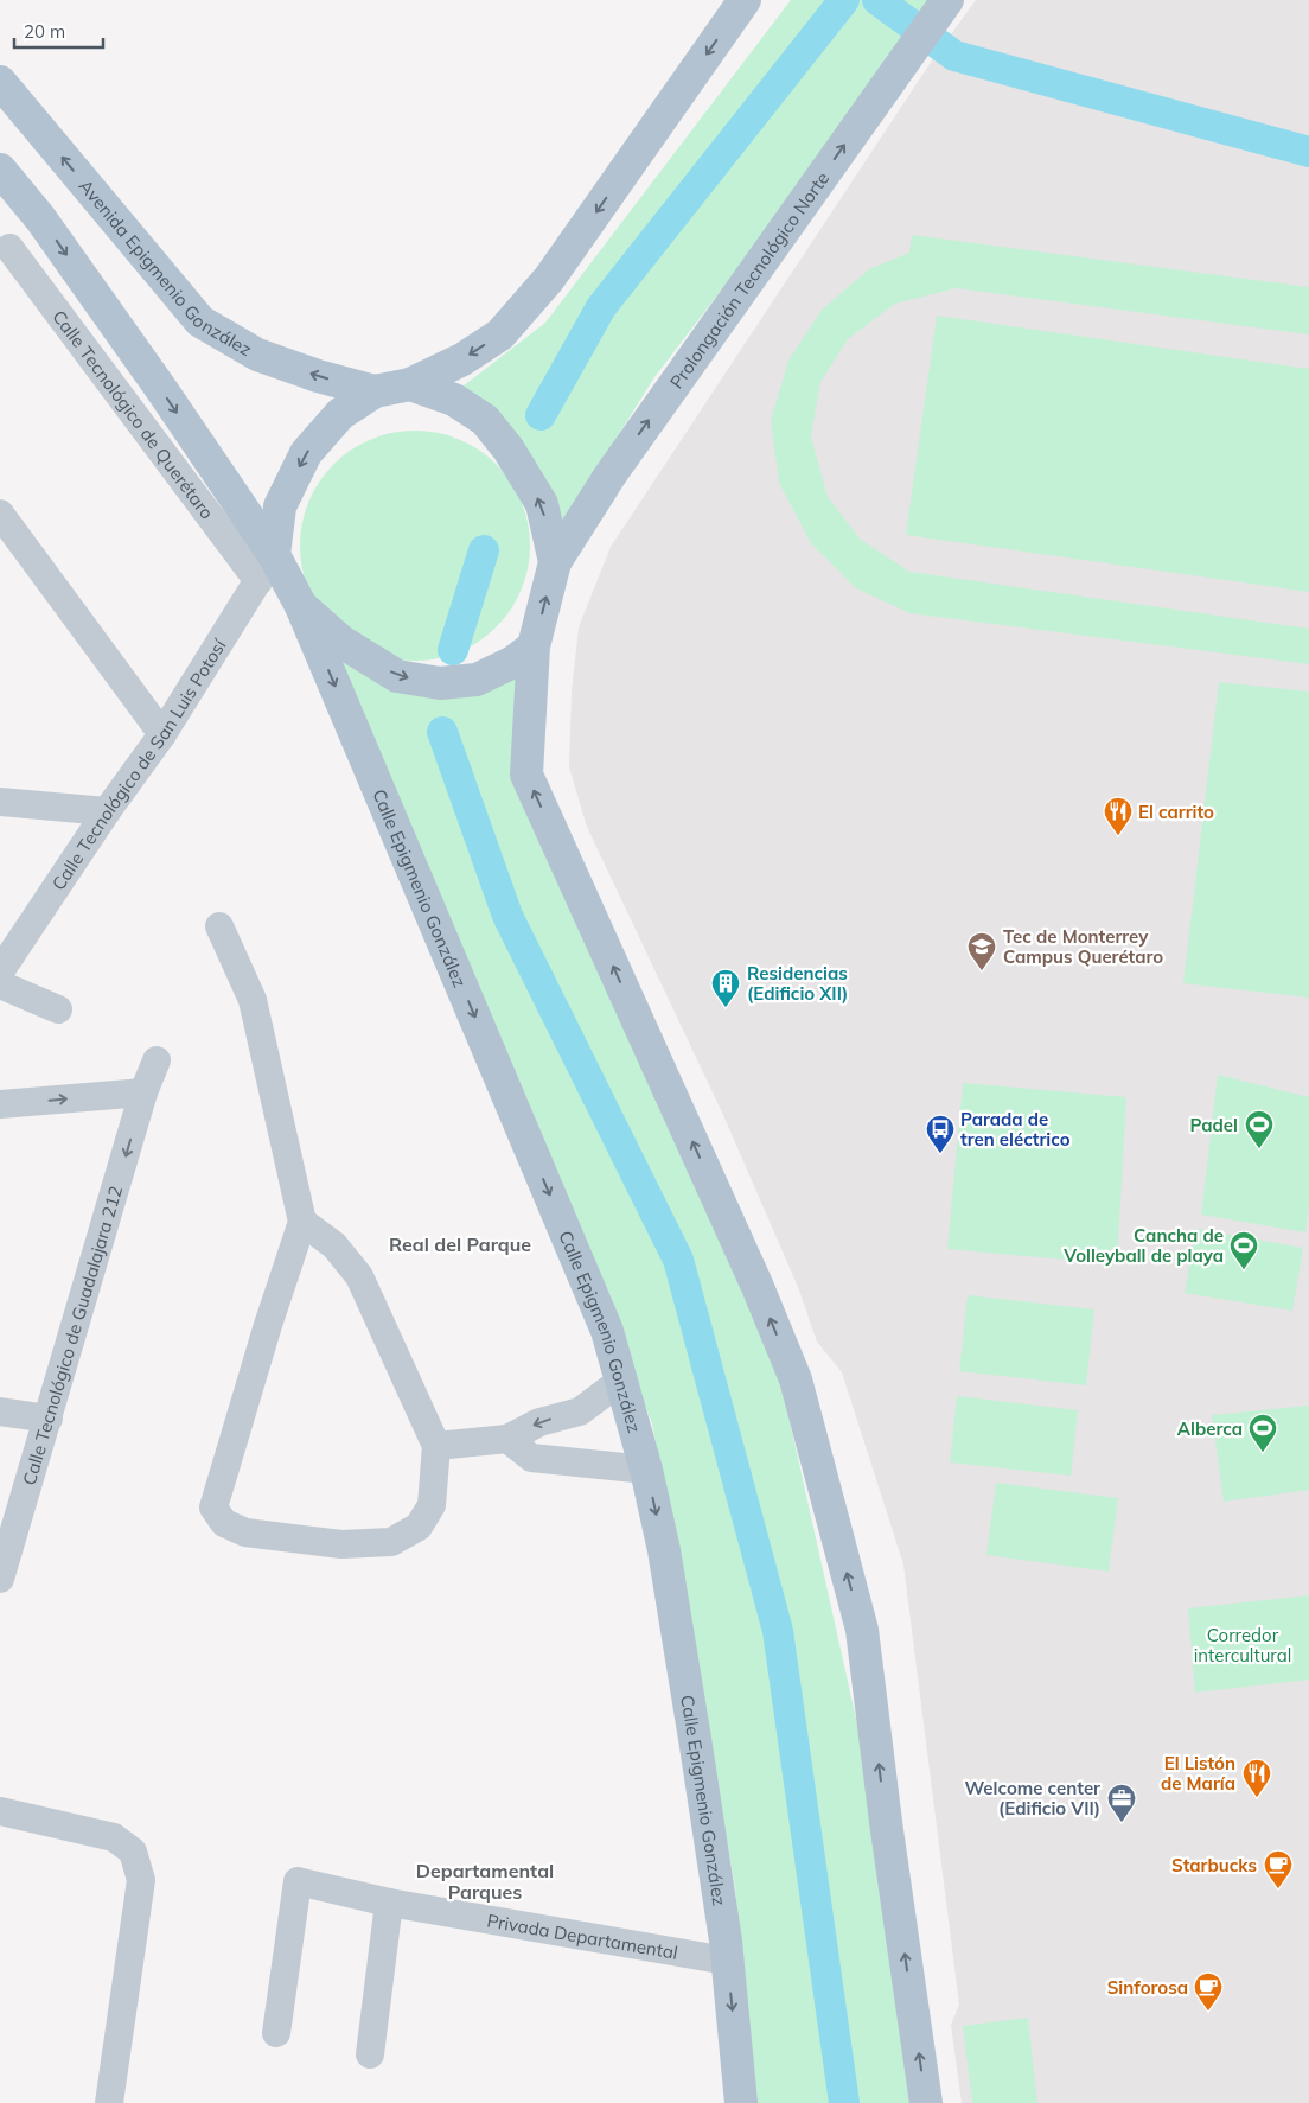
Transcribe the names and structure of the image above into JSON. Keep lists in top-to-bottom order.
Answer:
{
  "streets": {
    "main road": ["Avenida Epigmenio González", "Prolongación Tecnológico Norte", "Calle Epigmenio González"],
    "street": [
      "Calle Tecnológico de Querétaro",
      "Calle Tecnológico de San Luis Potosí",
      "Calle Tecnológico de Guadalajara 212",
      "Privada Departamental"
    ]
  },
  "crossings": [
    ["Calle Tecnológico de Querétaro", "Calle Tecnológico de San Luis Potosí"],
    ["Calle Tecnológico de Querétaro", "Calle Epigmenio González"],
    ["Calle Tecnológico de San Luis Potosí", "Calle Epigmenio González"],
    ["Calle Epigmenio González", "Privada Departamental"]
  ],
  "one_way": ["Calle Tecnológico de Guadalajara 212"],
  "districts": ["Real del Parque", "Departamental Parques"],
  "parks": ["Corredor intercultural"],
  "places": {
    "restaurant": ["El carrito", "El Listón de María"],
    "school or university": ["Tec de Monterrey Campus Querétaro"],
    "building": ["Residencias (Edificio XII)"],
    "sports": ["Padel", "Cancha de Volleyball de playa", "Alberca"],
    "bus stop": ["Parada de tren eléctrico"],
    "office": ["Welcome center (Edificio VII)"],
    "cafe": ["Starbucks", "Sinforosa"]
  },
  "scale_bar": "20 m"
}
